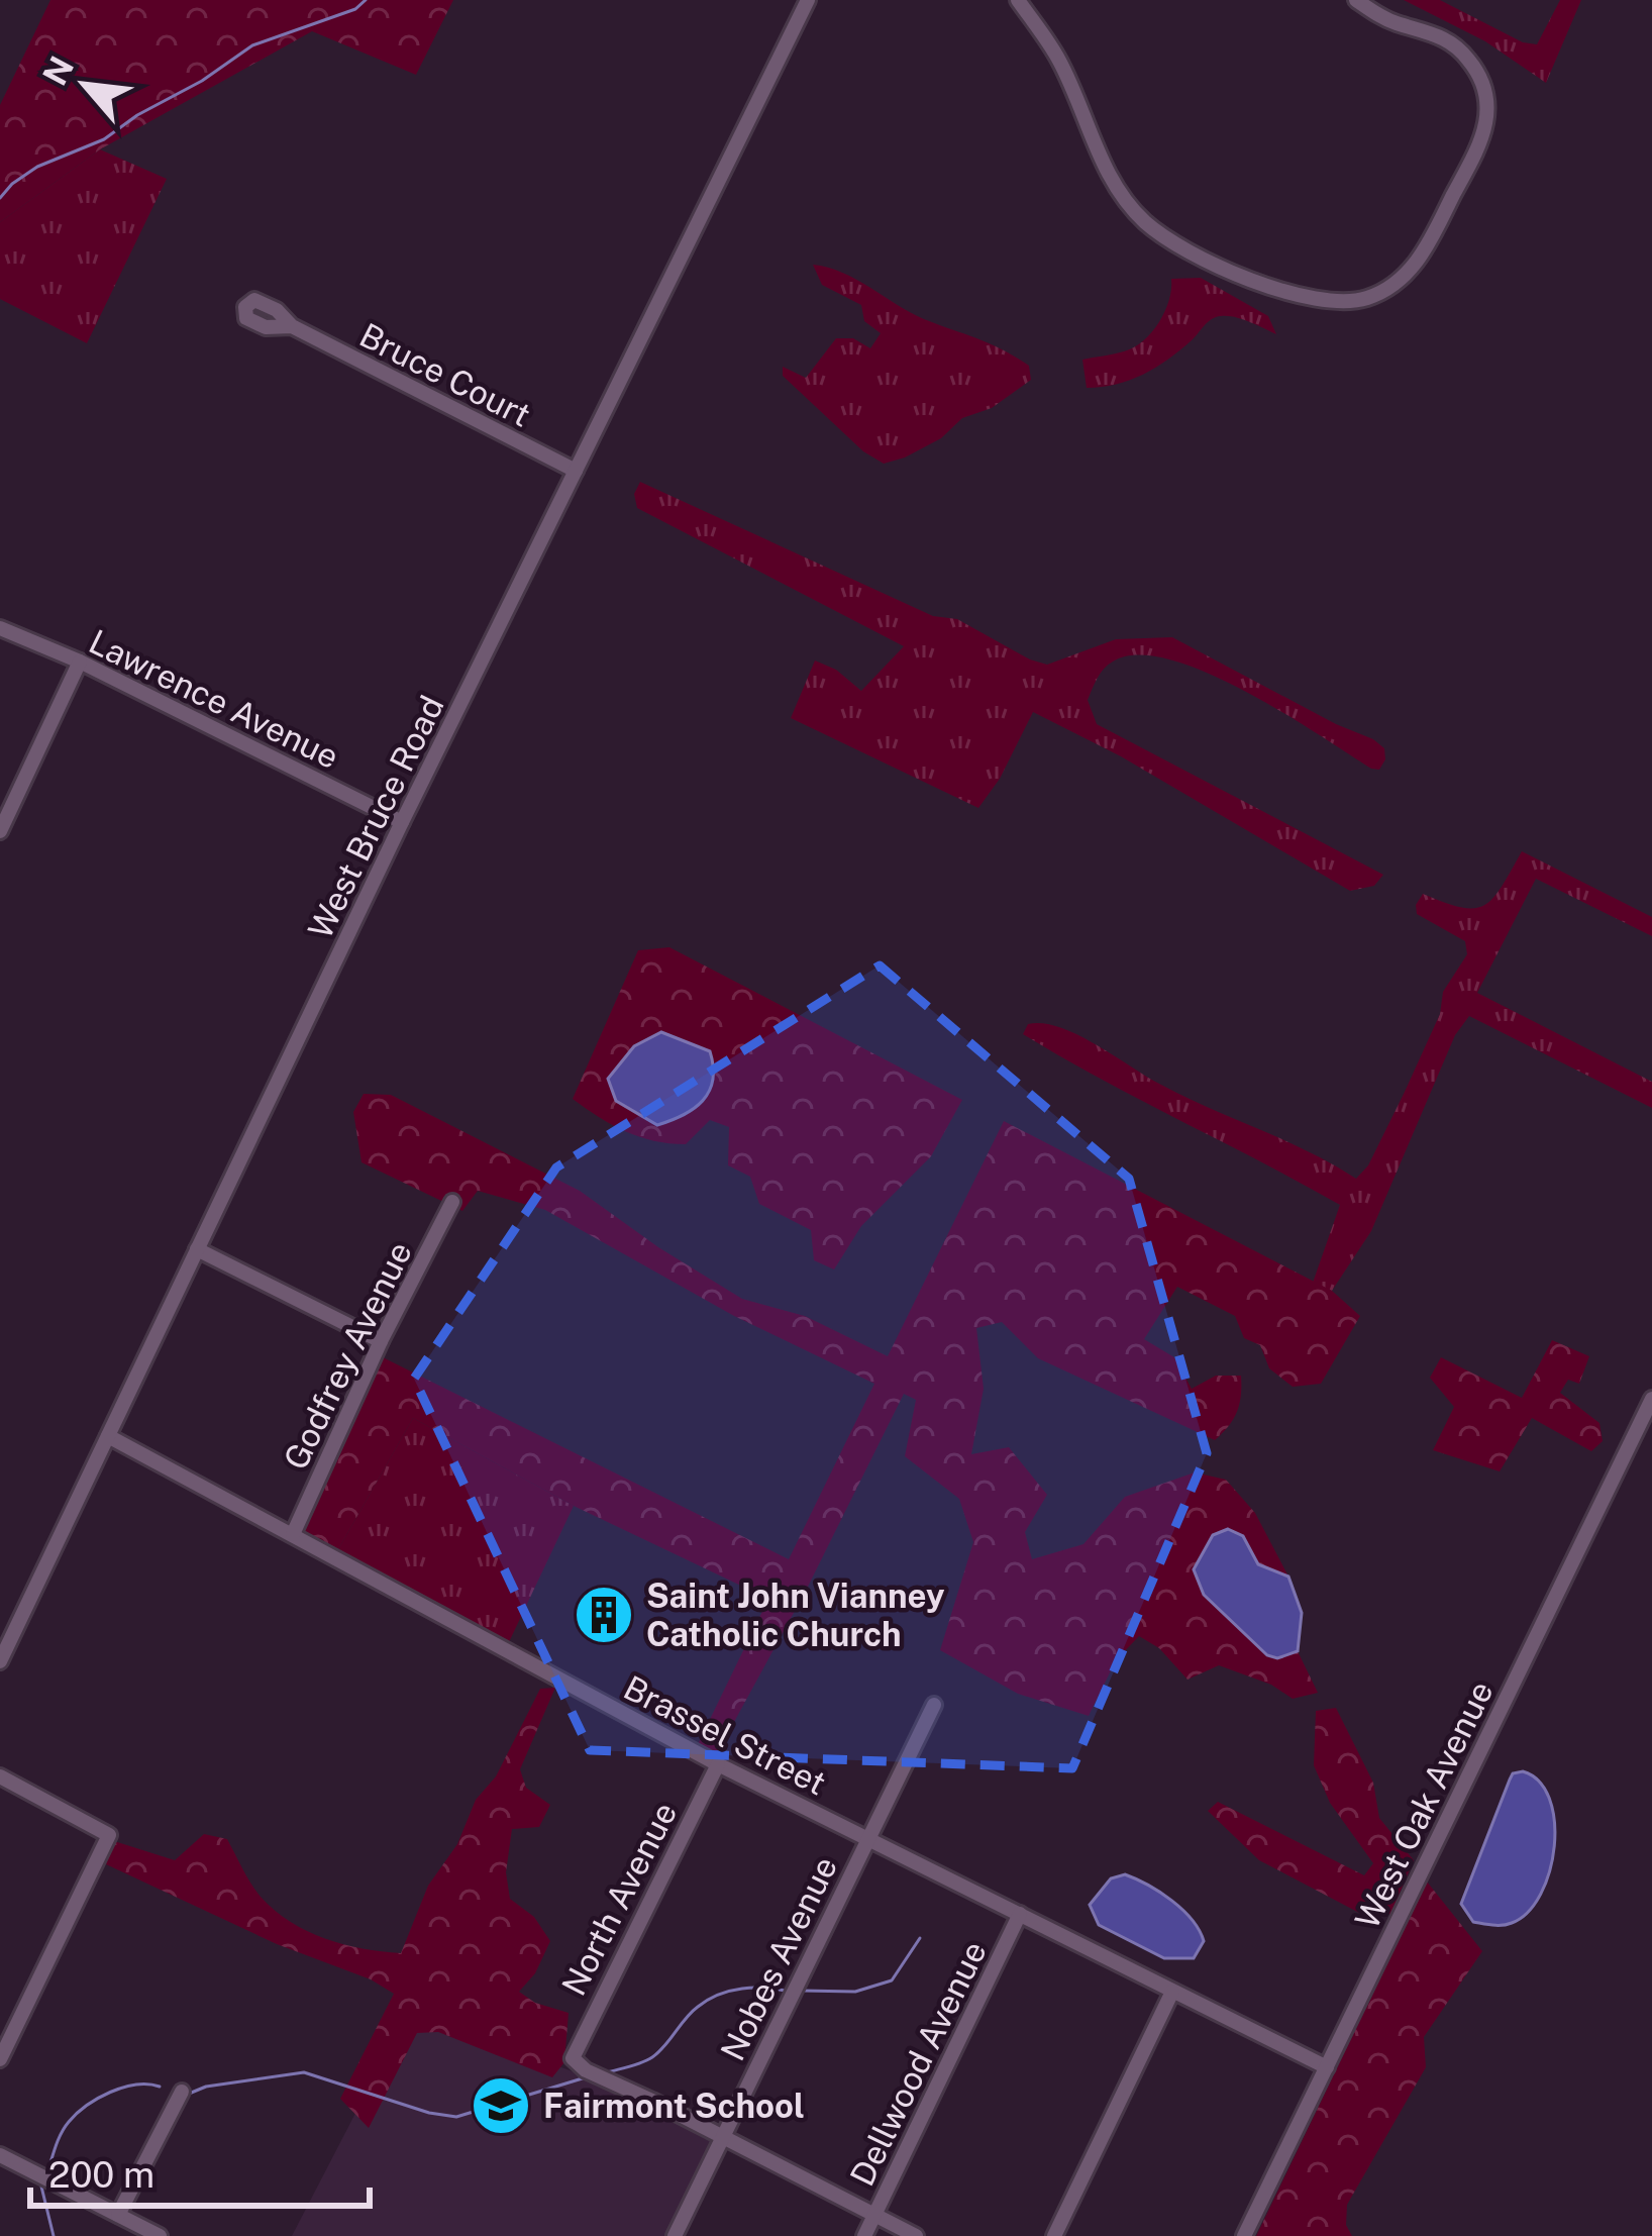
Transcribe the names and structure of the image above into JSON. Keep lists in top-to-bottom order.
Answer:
{
  "streets": {
    "street": [
      "Bruce Court",
      "Lawrence Avenue",
      "West Bruce Road",
      "Godfrey Avenue",
      "Brassel Street",
      "West Oak Avenue",
      "North Avenue",
      "Nobes Avenue",
      "Dellwood Avenue"
    ]
  },
  "crossings": [
    ["Bruce Court", "West Bruce Road"],
    ["Lawrence Avenue", "West Bruce Road"],
    ["West Bruce Road", "Brassel Street"],
    ["Godfrey Avenue", "Brassel Street"],
    ["Brassel Street", "West Oak Avenue"],
    ["Brassel Street", "North Avenue"],
    ["Brassel Street", "Nobes Avenue"],
    ["Brassel Street", "Dellwood Avenue"],
    ["North Avenue", "Nobes Avenue"]
  ],
  "places": {
    "building": ["Saint John Vianney Catholic Church"],
    "school or university": ["Fairmont School"]
  },
  "scale_bar": "200 m",
  "north": "top left"
}
